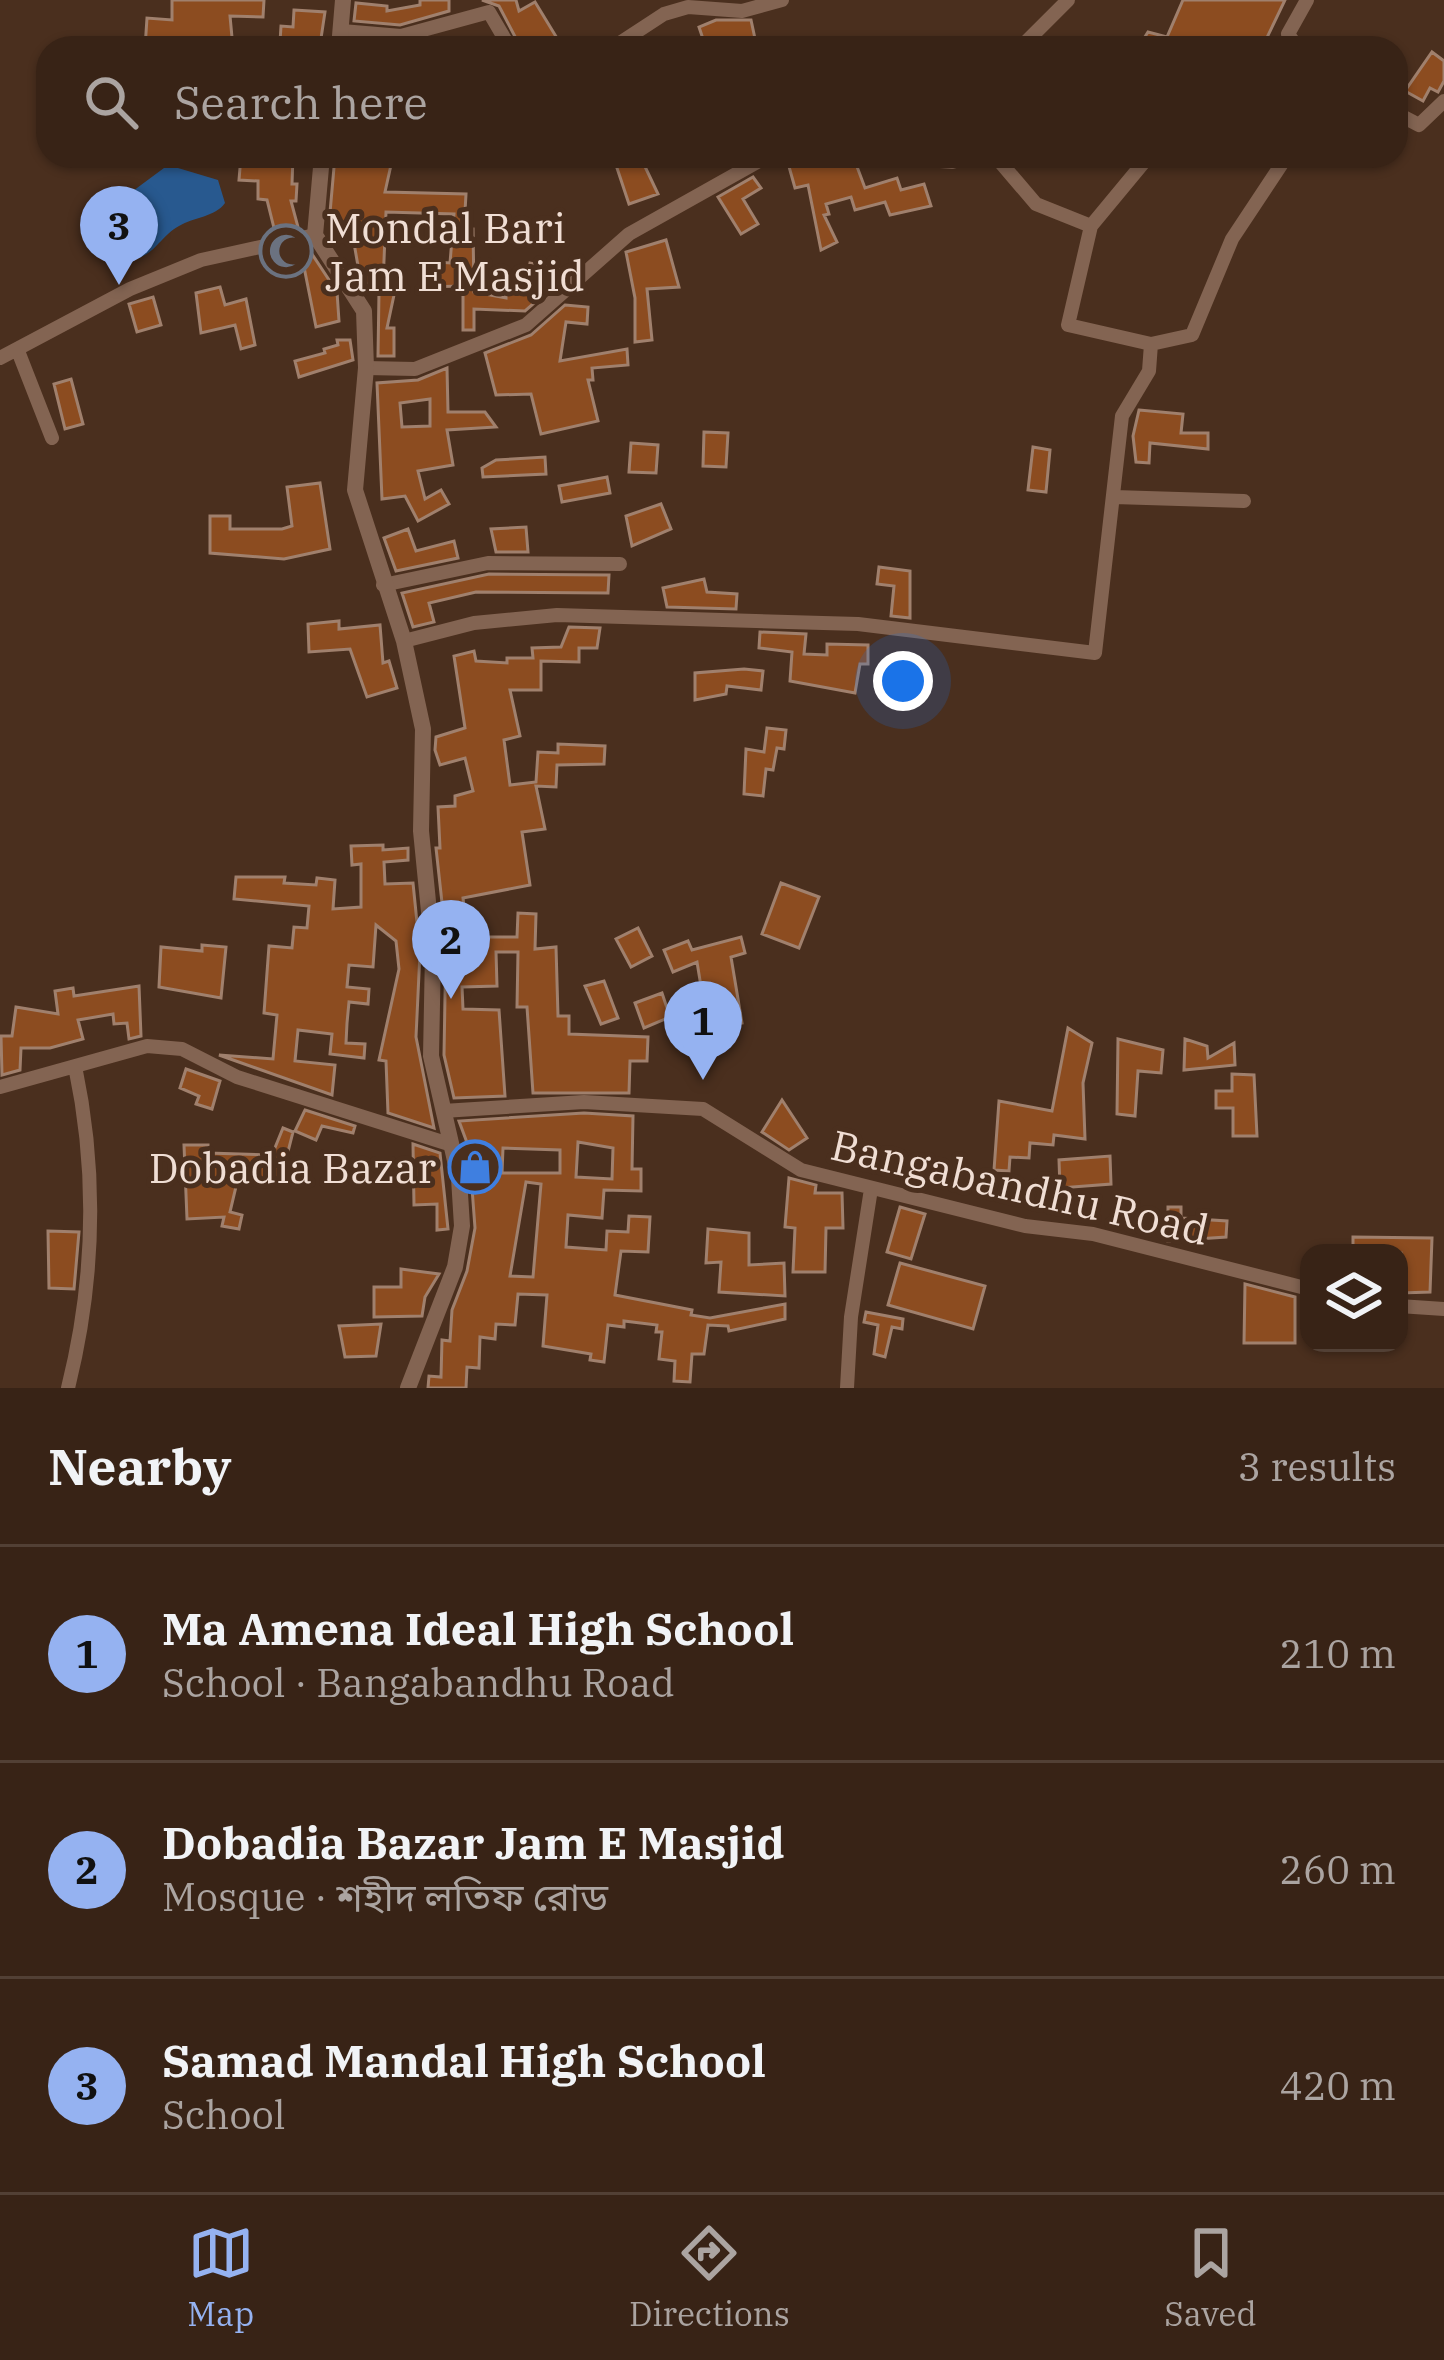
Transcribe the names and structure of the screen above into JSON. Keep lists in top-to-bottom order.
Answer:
{
  "streets": {
    "street": ["Bangabandhu Road"]
  },
  "places": {
    "mosque": ["Mondal Bari Jam E Masjid"],
    "shop": ["Dobadia Bazar"]
  },
  "page": {
    "search": "Search here",
    "pins": ["3", "2", "1"],
    "heading": ["Nearby", "3 results"],
    "list": [
      {
        "mark": "1",
        "name": "Ma Amena Ideal High School",
        "note": "School · Bangabandhu Road",
        "value": "210 m"
      },
      {
        "mark": "2",
        "name": "Dobadia Bazar Jam E Masjid",
        "note": "Mosque · শহীদ লতিফ রোড",
        "value": "260 m"
      },
      {
        "mark": "3",
        "name": "Samad Mandal High School",
        "note": "School",
        "value": "420 m"
      }
    ],
    "nav": ["Map", "Directions", "Saved"]
  }
}
